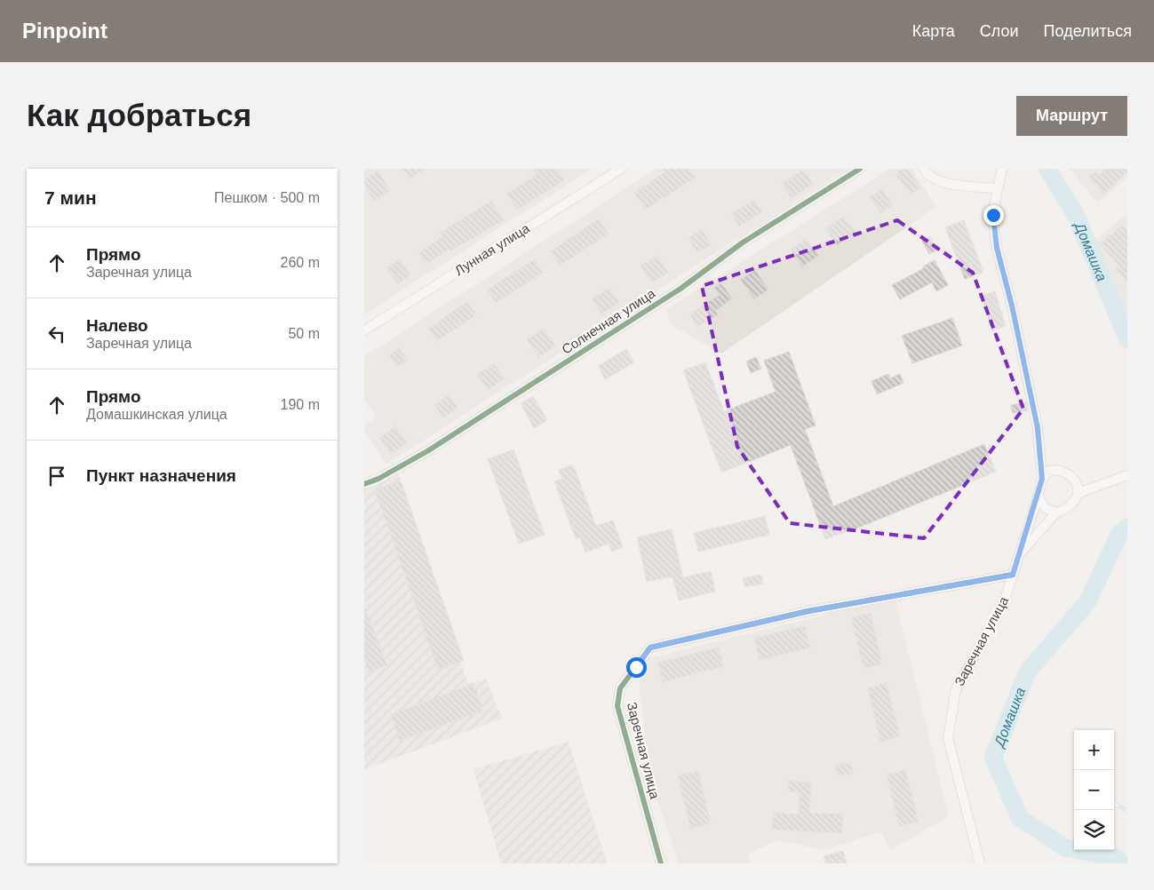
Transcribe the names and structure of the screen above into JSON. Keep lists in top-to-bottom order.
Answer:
{
  "streets": {
    "street": ["Лунная улица", "Солнечная улица", "Заречная улица"]
  },
  "water": ["Домашка"],
  "page": {
    "header": "Pinpoint",
    "nav": ["Карта", "Слои", "Поделиться"],
    "buttons": "Маршрут",
    "title": "Как добраться",
    "heading": ["7 мин", "Пешком · 500 m"],
    "list": [
      ["Прямо", "Заречная улица", "260 m"],
      ["Налево", "Заречная улица", "50 m"],
      ["Прямо", "Домашкинская улица", "190 m"],
      "Пункт назначения"
    ],
    "map_buttons": ["+", "−"]
  }
}
